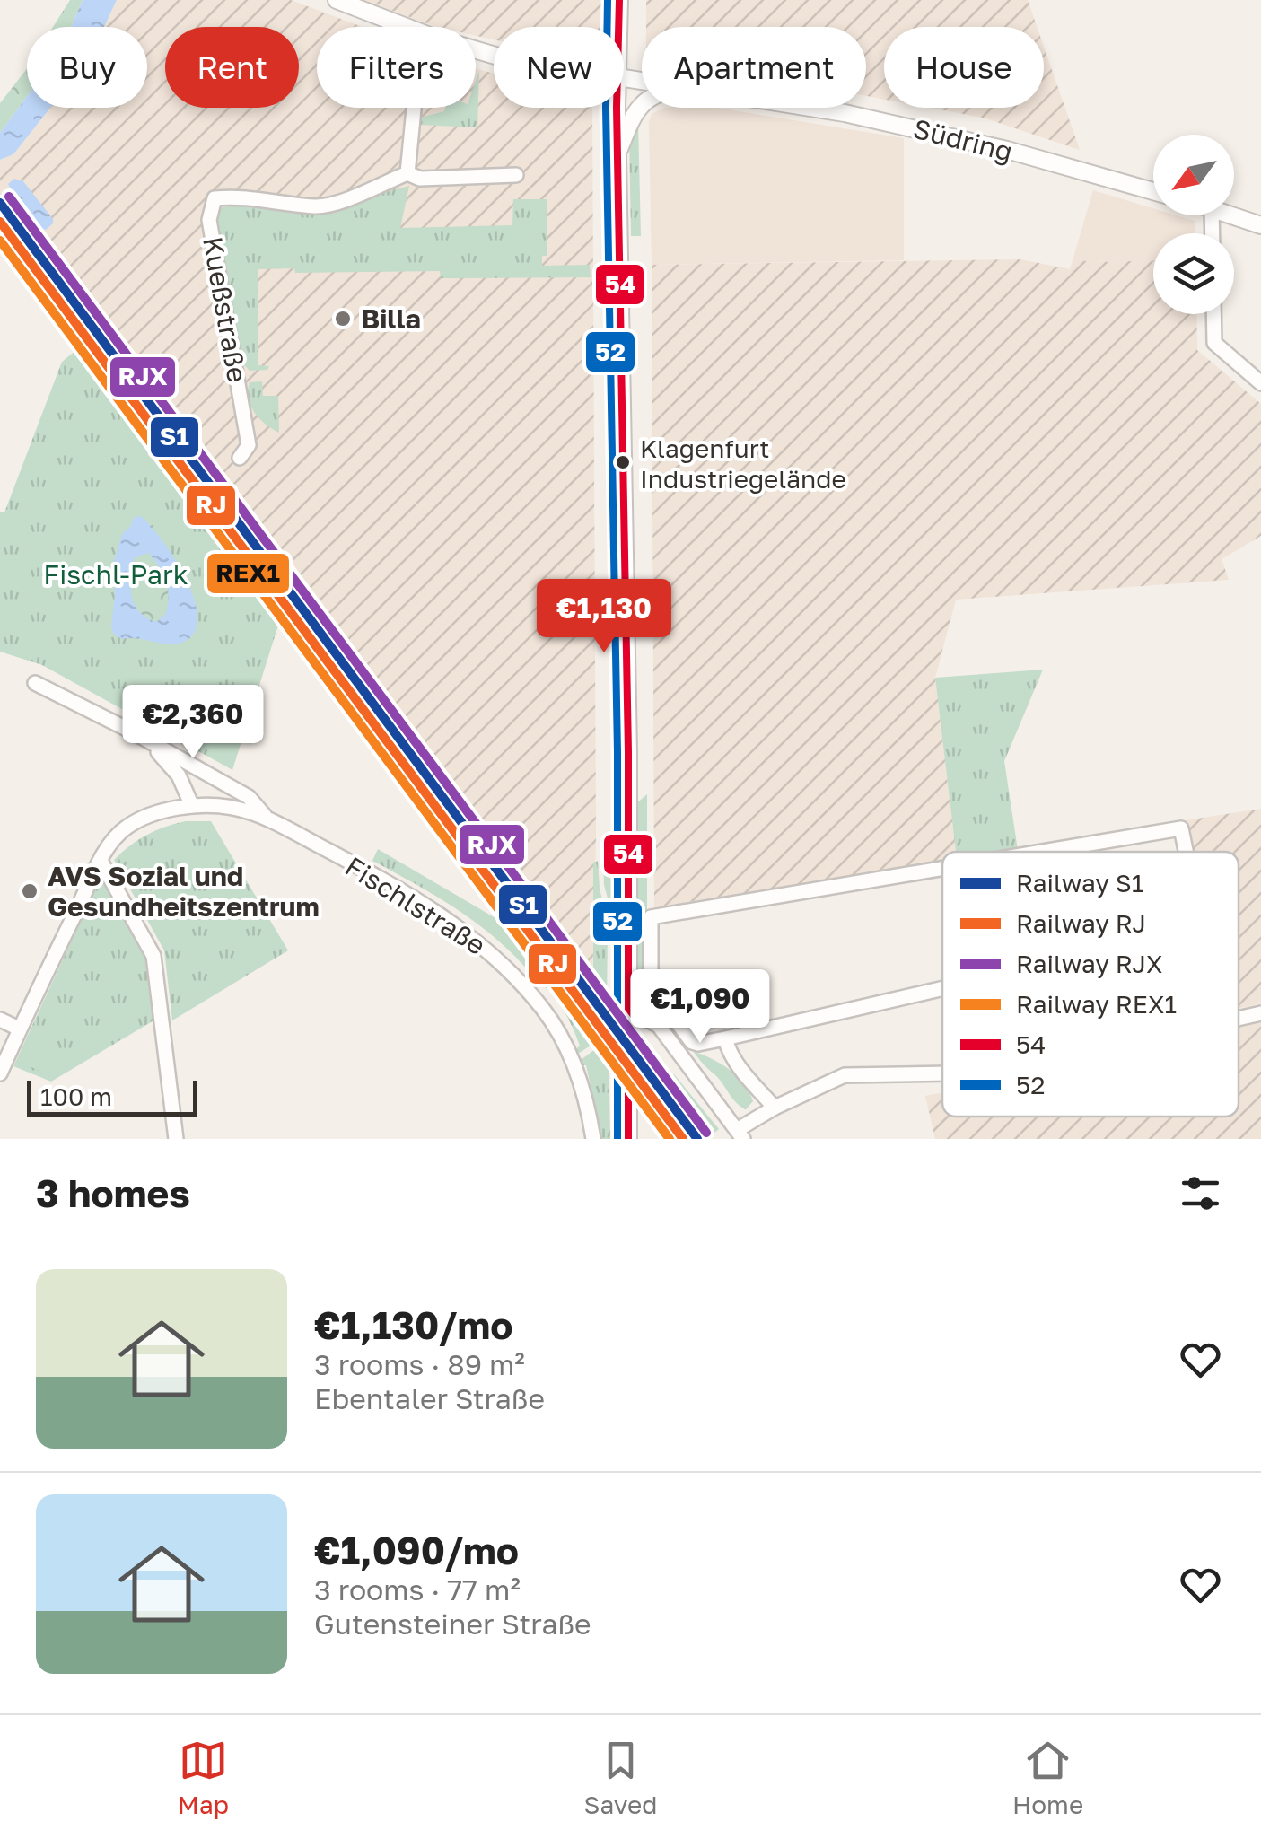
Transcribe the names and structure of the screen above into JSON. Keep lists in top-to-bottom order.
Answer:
{
  "streets": {
    "main road": ["Südring"],
    "street": ["Kueßstraße", "Fischlstraße"]
  },
  "parks": ["Fischl-Park"],
  "places": ["Billa", "Klagenfurt Industriegelände", "AVS Sozial und Gesundheitszentrum"],
  "lines": [
    "transit line 54",
    "transit line 52",
    "rail line RJX",
    "rail line S1",
    "rail line RJ",
    "rail line REX1"
  ],
  "legend": [
    "Railway S1",
    "Railway RJ",
    "Railway RJX",
    "Railway REX1",
    "54",
    "52"
  ],
  "scale_bar": "100 m",
  "north": "bottom left",
  "page": {
    "chip": [
      "Buy",
      "Rent",
      "Filters",
      "New",
      "Apartment",
      "House"
    ],
    "price": ["€1,130", "€2,360", "€1,090"],
    "scale": "100 m",
    "heading": "3 homes",
    "list": [
      {
        "name": "€1,130/mo",
        "note": "3 rooms · 89 m² · Ebentaler Straße"
      },
      {
        "name": "€1,090/mo",
        "note": "3 rooms · 77 m² · Gutensteiner Straße"
      }
    ],
    "tabs": ["Map", "Saved", "Home"]
  }
}
